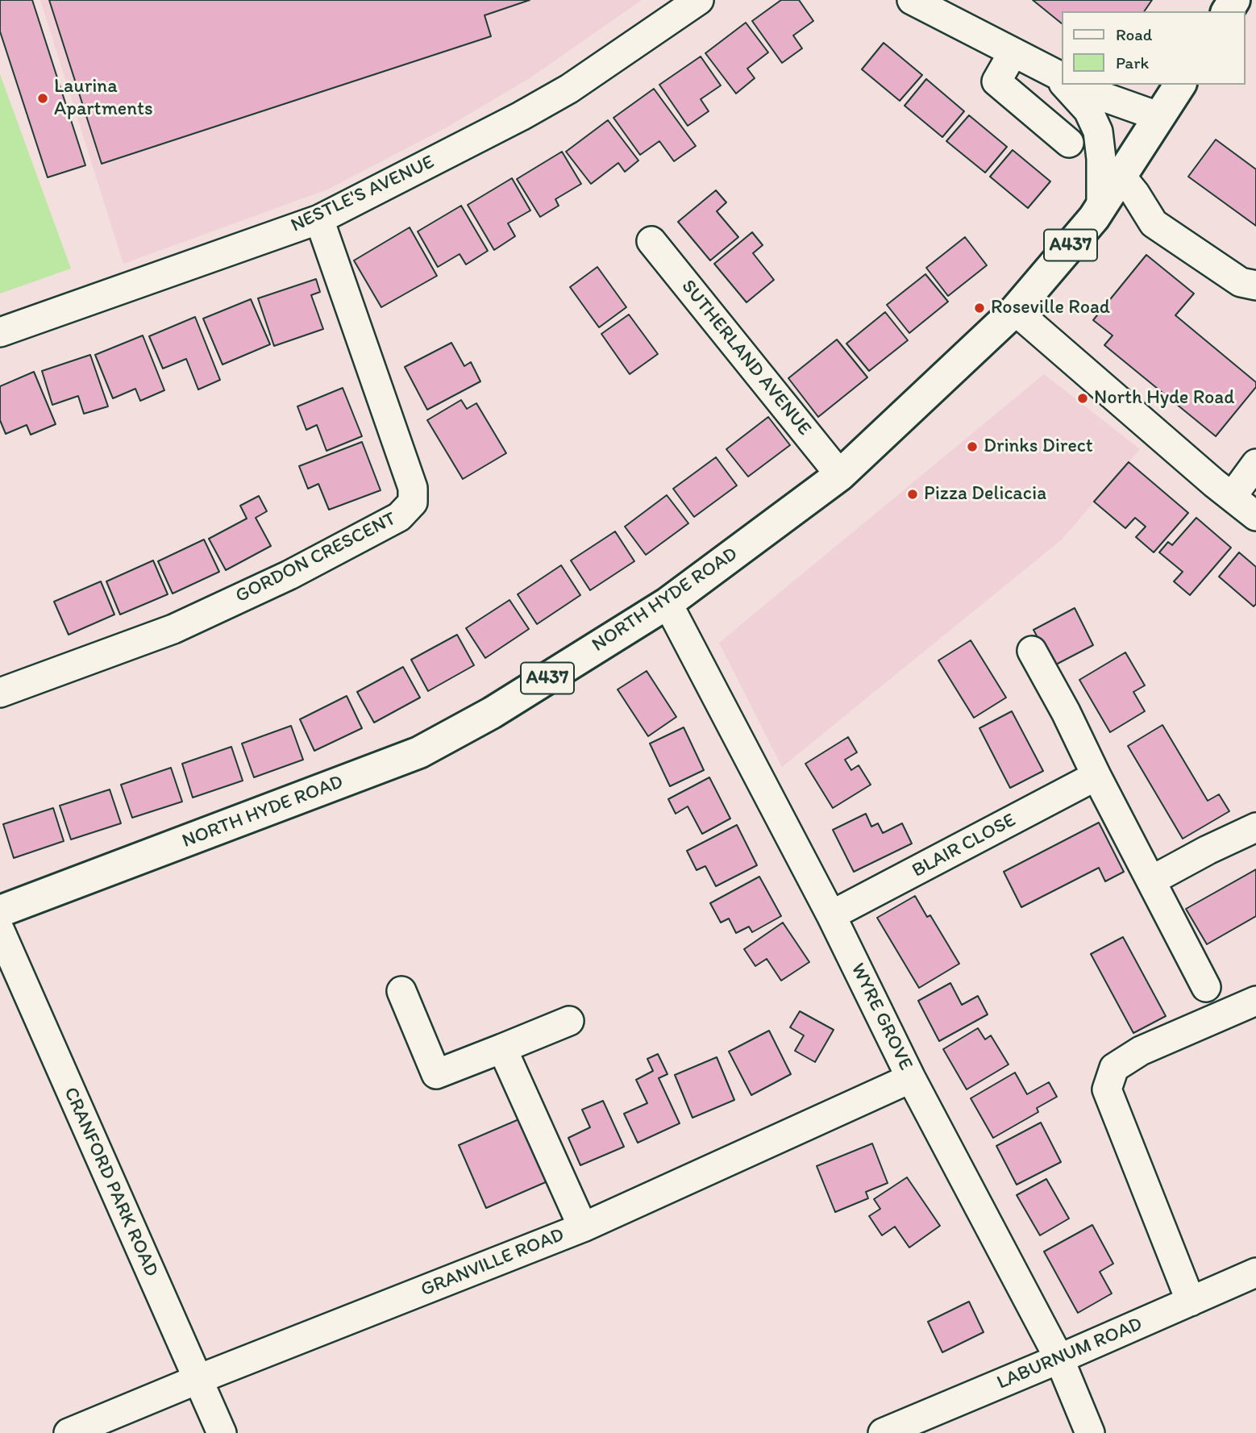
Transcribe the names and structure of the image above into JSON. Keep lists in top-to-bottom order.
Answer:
{
  "streets": {
    "main road": ["A437", "NORTH HYDE ROAD"],
    "street": [
      "NESTLE'S AVENUE",
      "SUTHERLAND AVENUE",
      "GORDON CRESCENT",
      "BLAIR CLOSE",
      "WYRE GROVE",
      "CRANFORD PARK ROAD",
      "GRANVILLE ROAD",
      "LABURNUM ROAD"
    ]
  },
  "crossings": [
    ["NESTLE'S AVENUE", "GORDON CRESCENT"],
    ["SUTHERLAND AVENUE", "NORTH HYDE ROAD"],
    ["NORTH HYDE ROAD", "WYRE GROVE"],
    ["BLAIR CLOSE", "WYRE GROVE"],
    ["WYRE GROVE", "GRANVILLE ROAD"],
    ["WYRE GROVE", "LABURNUM ROAD"],
    ["CRANFORD PARK ROAD", "GRANVILLE ROAD"]
  ],
  "places": [
    "Laurina Apartments",
    "Roseville Road",
    "North Hyde Road",
    "Drinks Direct",
    "Pizza Delicacia"
  ],
  "legend": ["Road", "Park"]
}
